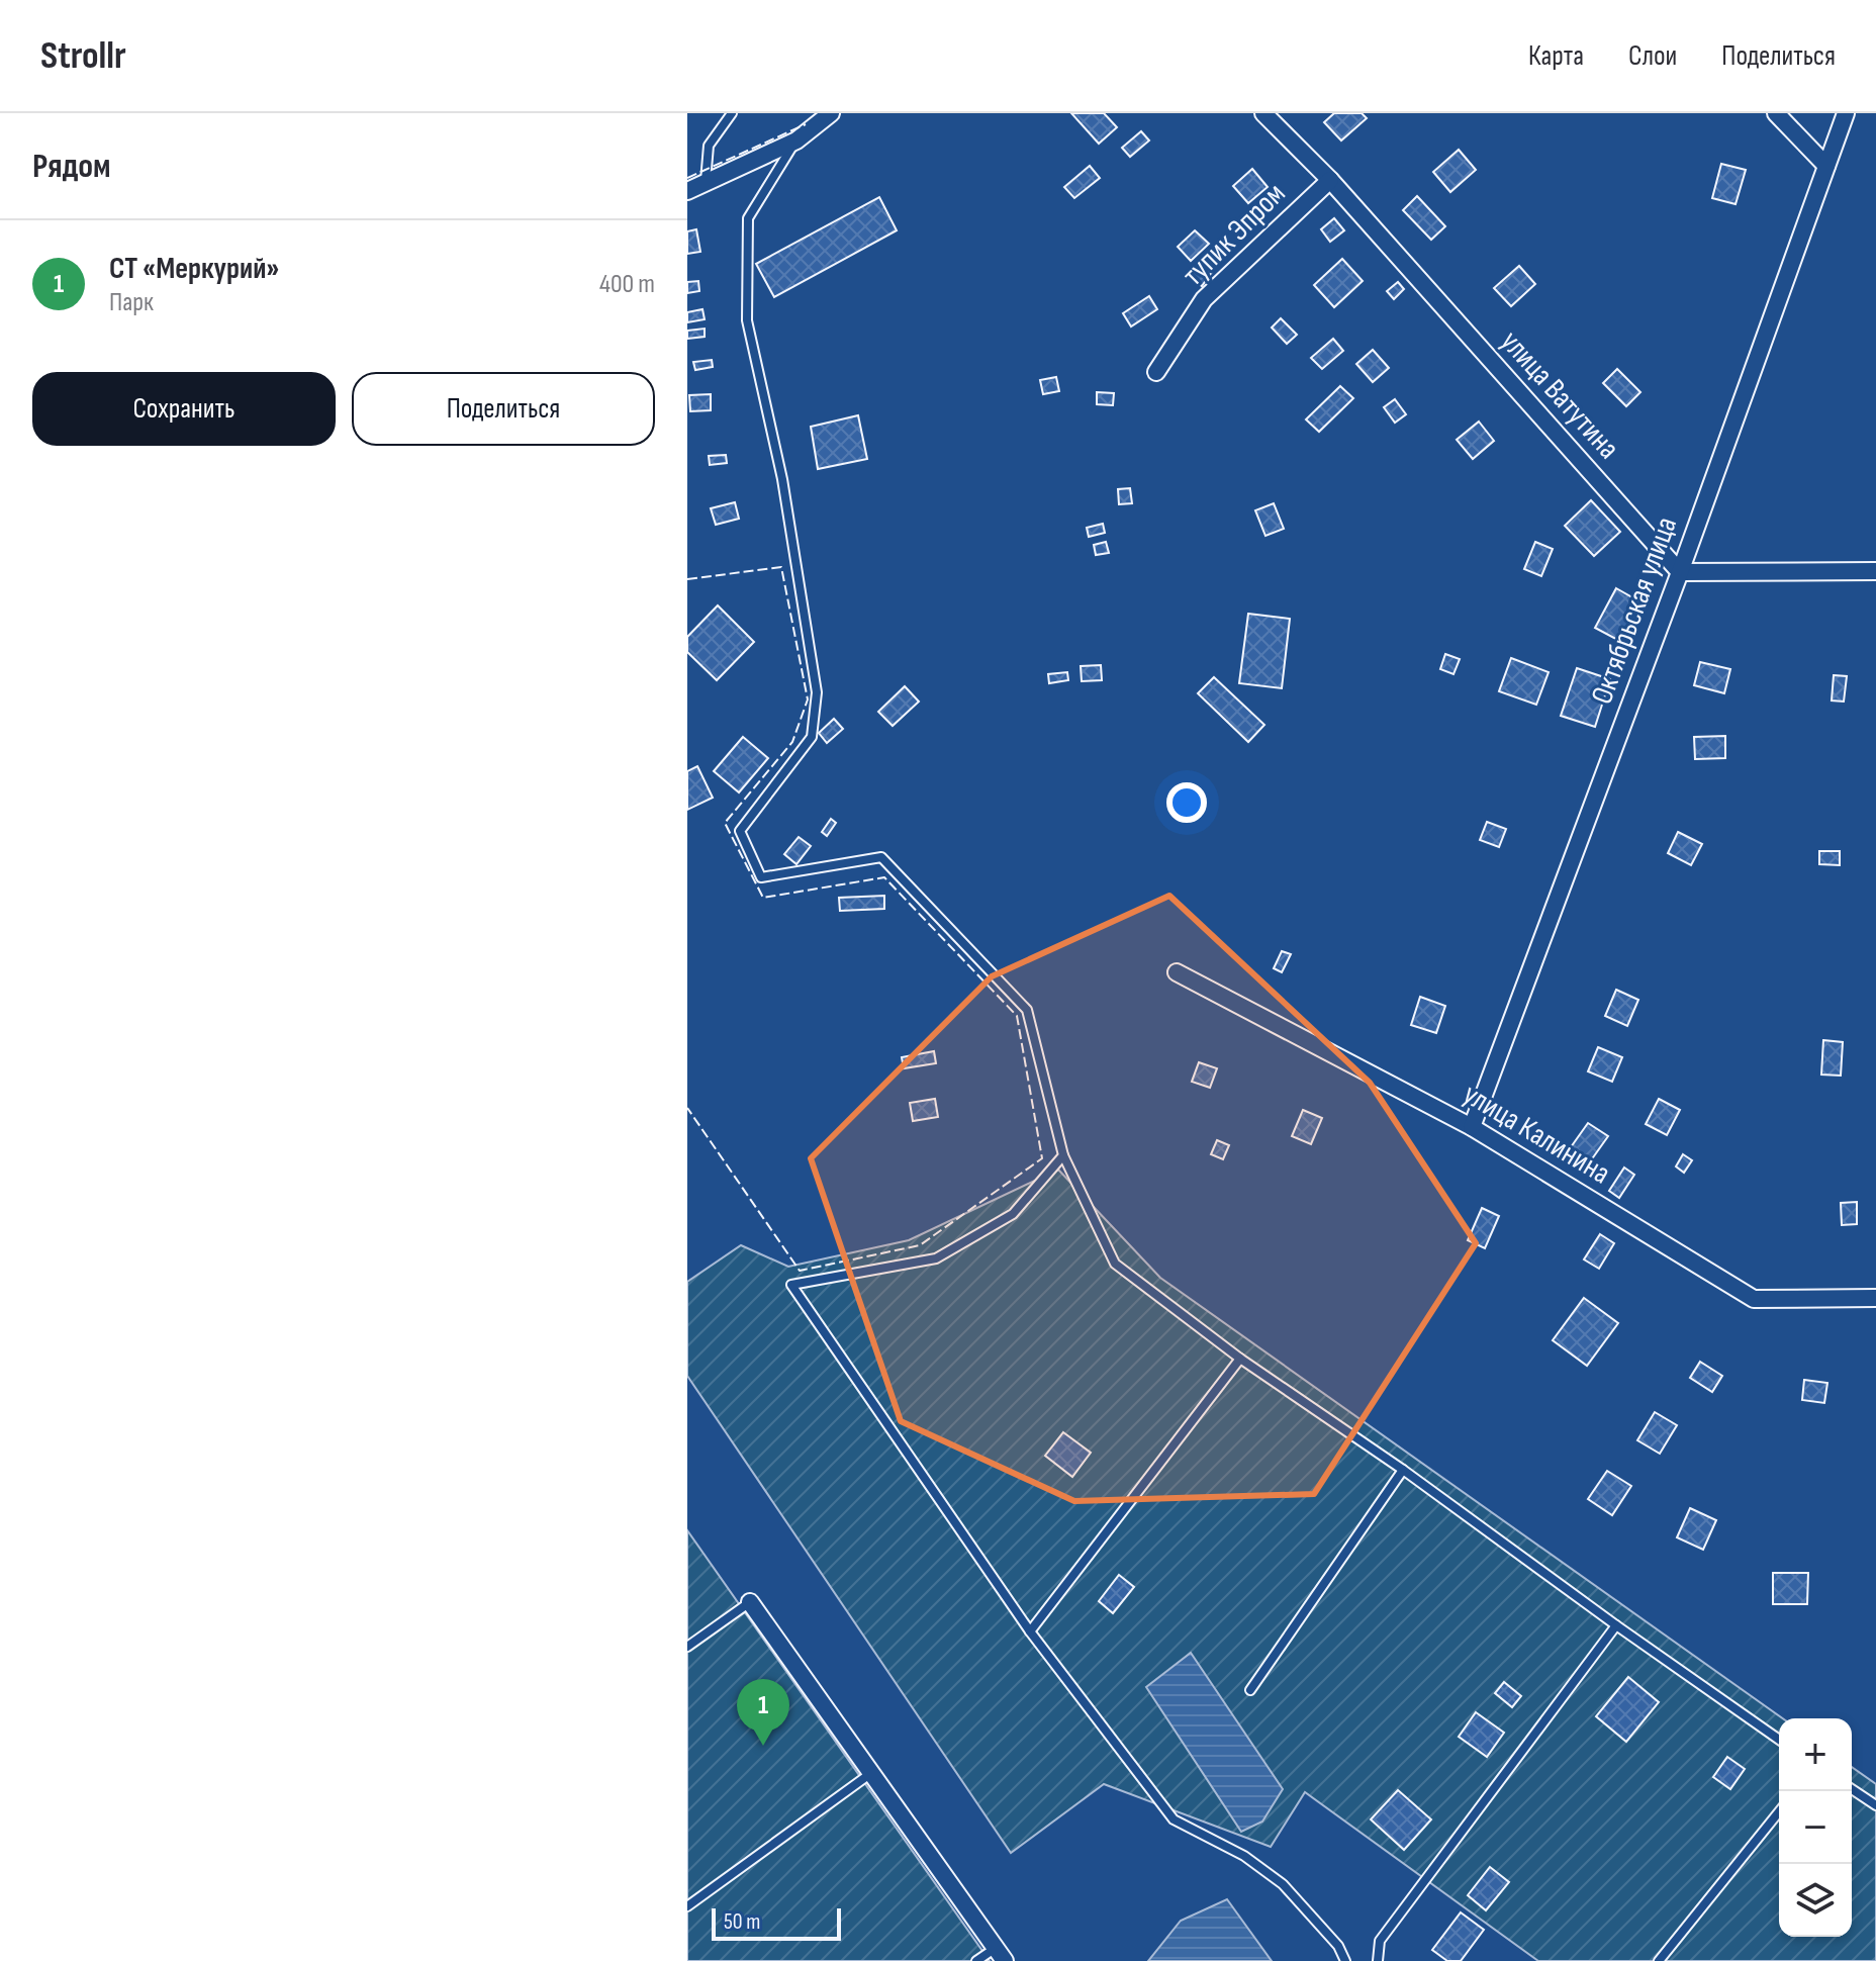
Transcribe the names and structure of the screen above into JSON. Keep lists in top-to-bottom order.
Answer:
{
  "streets": {
    "street": [
      "тупик Эпром",
      "улица Ватутина",
      "Октябрьская улица",
      "улица Калинина"
    ]
  },
  "crossings": [
    ["тупик Эпром", "улица Ватутина"],
    ["улица Ватутина", "Октябрьская улица"],
    ["Октябрьская улица", "улица Калинина"]
  ],
  "scale_bar": "50 m",
  "page": {
    "header": "Strollr",
    "nav": ["Карта", "Слои", "Поделиться"],
    "heading": "Рядом",
    "list": [
      {
        "mark": "1",
        "name": "СТ «Меркурий»",
        "note": "Парк",
        "value": "400 m"
      }
    ],
    "buttons": ["Сохранить", "Поделиться"],
    "pins": "1",
    "map_buttons": ["+", "−"],
    "scale": "50 m"
  }
}
